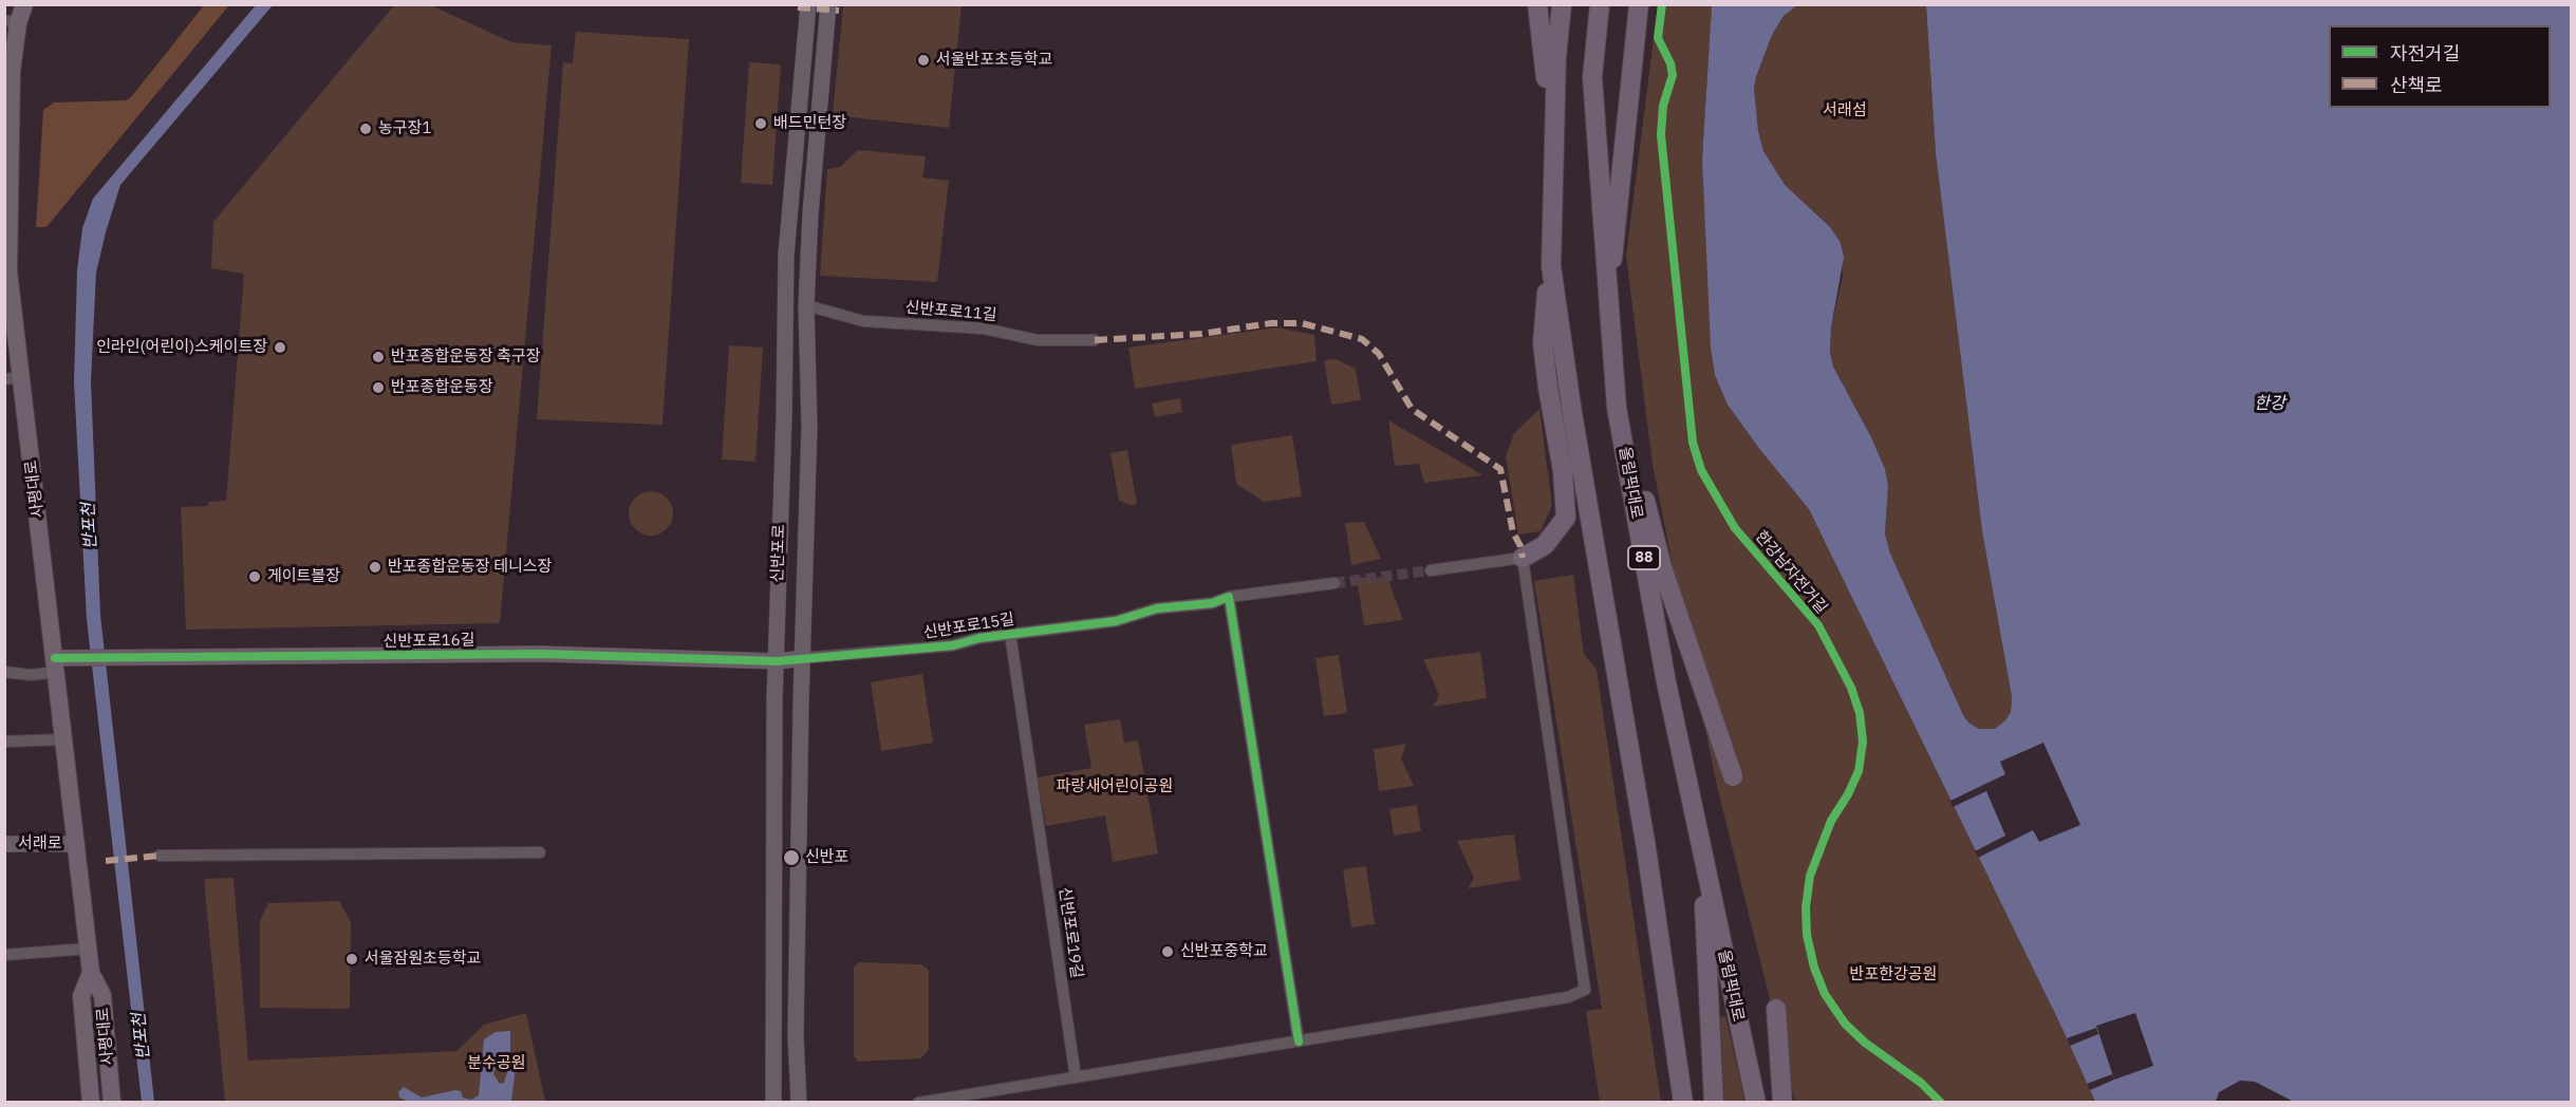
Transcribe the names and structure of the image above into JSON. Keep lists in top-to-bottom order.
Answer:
{
  "streets": {
    "highway": ["올림픽대로", "88"],
    "main road": [
      "사평대로",
      "신반포로",
      "신반포로16길",
      "서래로"
    ],
    "street": ["신반포로11길", "신반포로15길", "신반포로19길"],
    "cycle path": ["한강남자전거길"]
  },
  "crossings": [
    ["신반포로11길", "신반포로"],
    ["사평대로", "신반포로16길"],
    ["사평대로", "서래로"],
    ["신반포로", "신반포로15길"],
    ["신반포로", "신반포로16길"],
    ["신반포로15길", "신반포로16길"],
    ["신반포로15길", "신반포로19길"]
  ],
  "water": ["한강", "반포천"],
  "parks": [
    "서래섬",
    "파랑새어린이공원",
    "반포한강공원",
    "분수공원"
  ],
  "places": [
    "서울반포초등학교",
    "배드민턴장",
    "농구장1",
    "인라인(어린이)스케이트장",
    "반포종합운동장 축구장",
    "반포종합운동장",
    "반포종합운동장 테니스장",
    "게이트볼장",
    "신반포",
    "신반포중학교",
    "서울잠원초등학교"
  ],
  "legend": ["자전거길", "산책로"]
}
